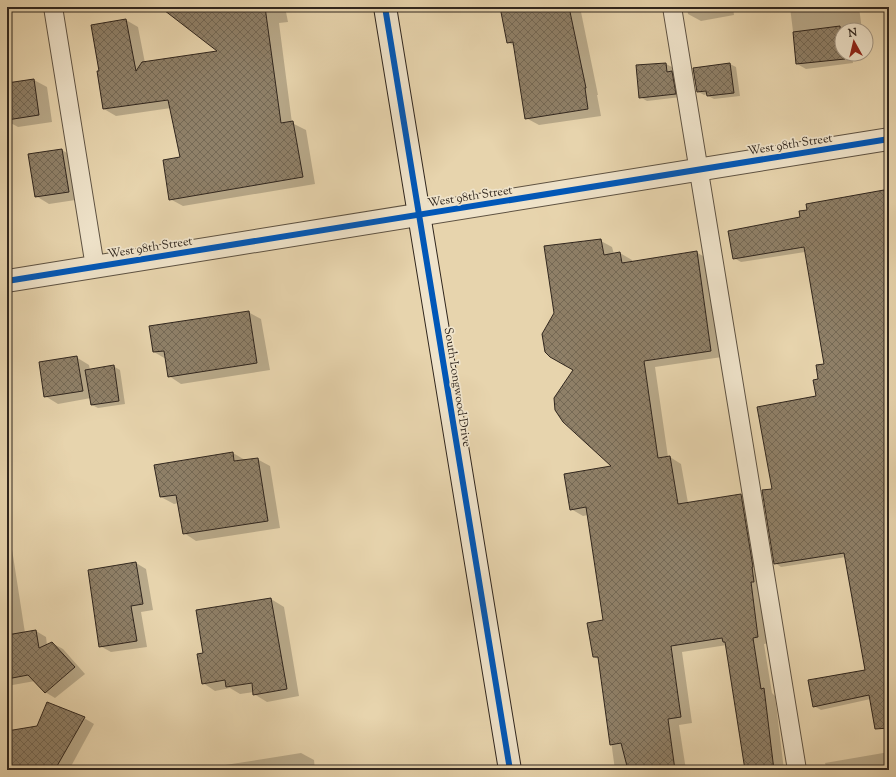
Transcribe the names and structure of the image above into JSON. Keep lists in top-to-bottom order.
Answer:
{
  "streets": {
    "street": ["West 98th Street", "South Longwood Drive"]
  },
  "crossings": [
    ["West 98th Street", "South Longwood Drive"]
  ],
  "north": "top"
}
